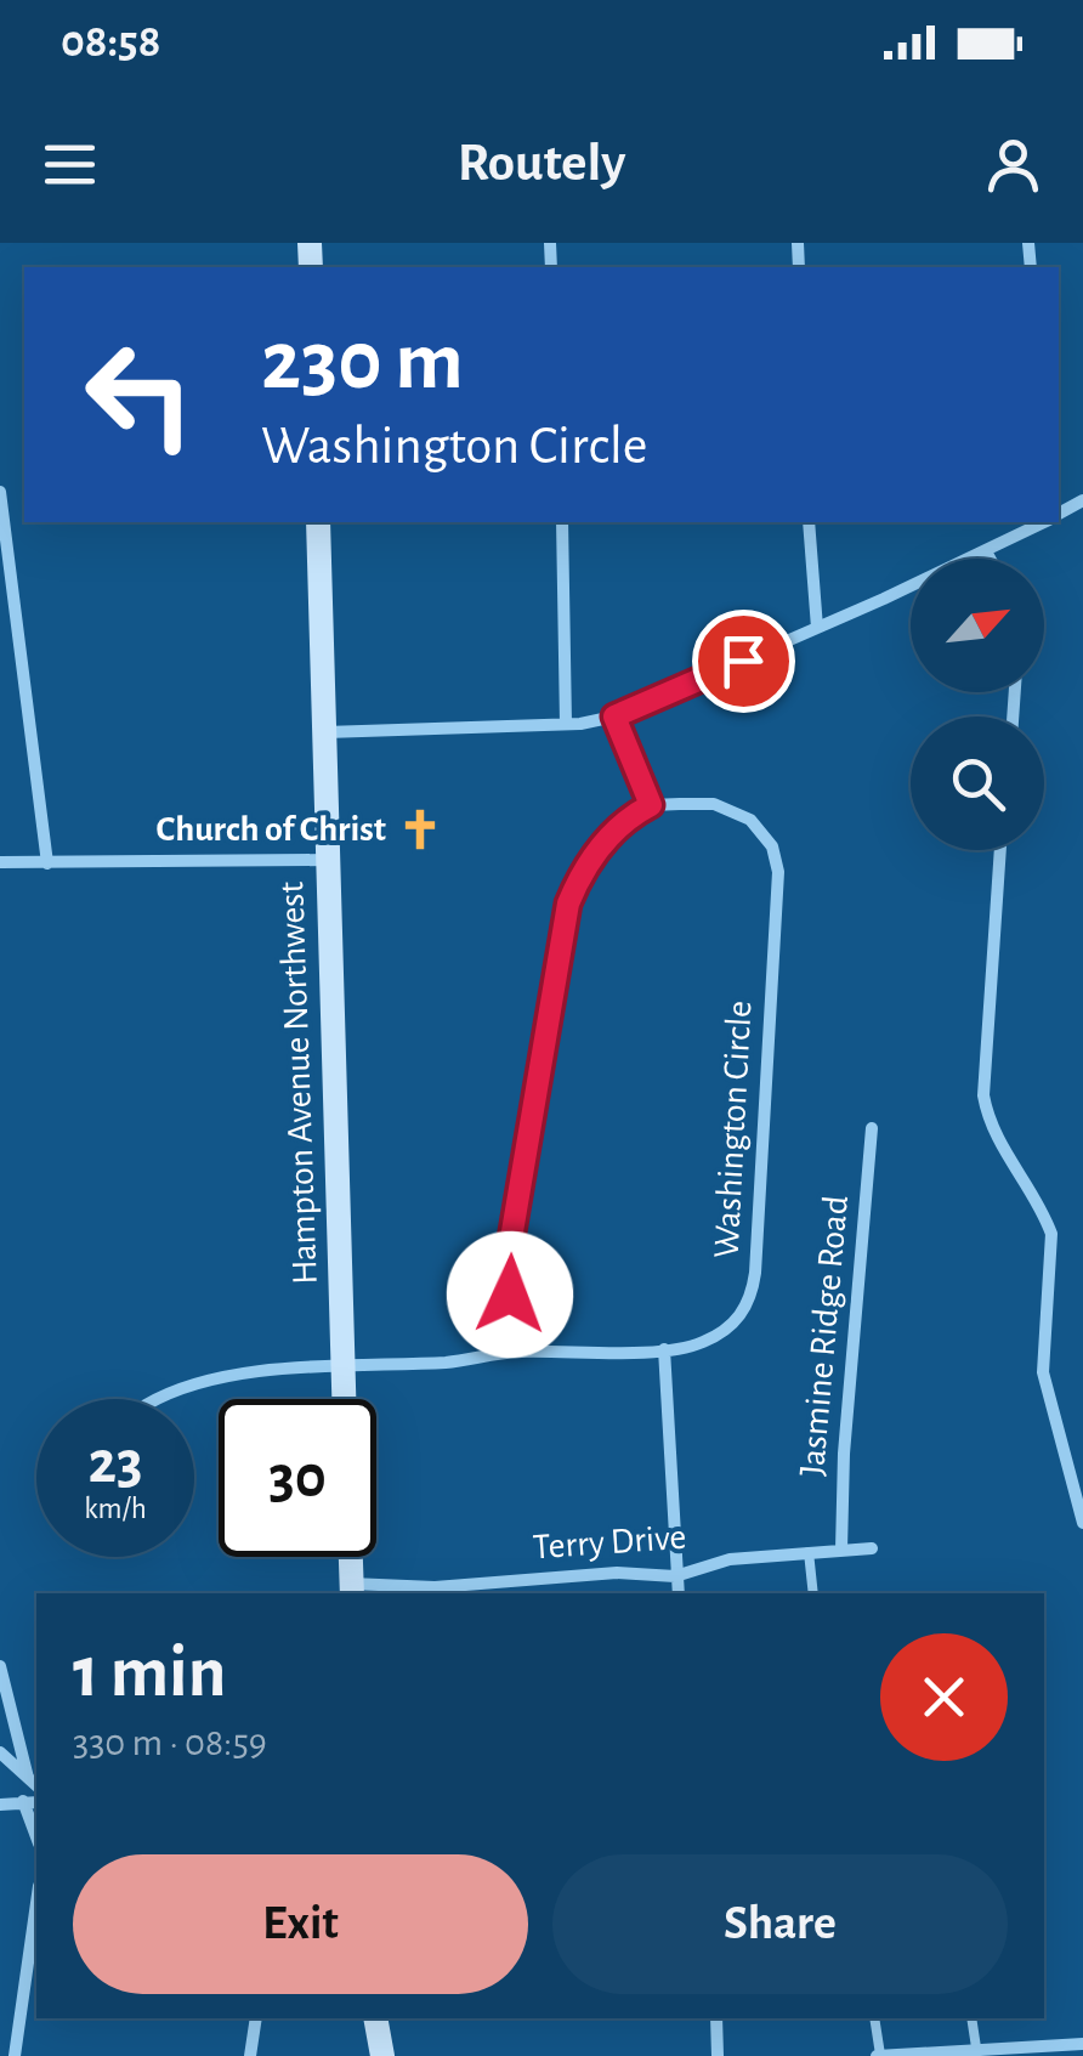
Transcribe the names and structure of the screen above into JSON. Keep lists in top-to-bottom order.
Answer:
{
  "streets": {
    "street": [
      "Hampton Avenue Northwest",
      "Washington Circle",
      "Jasmine Ridge Road",
      "Terry Drive"
    ]
  },
  "crossings": [
    ["Hampton Avenue Northwest", "Washington Circle"],
    ["Jasmine Ridge Road", "Terry Drive"]
  ],
  "places": {
    "church": ["Church of Christ"]
  },
  "north": "top right",
  "page": {
    "status": "08:58",
    "header": "Routely",
    "turn": ["230 m", "Washington Circle"],
    "speed": "23 km/h",
    "limit": "30",
    "heading": ["1 min", "330 m · 08:59"],
    "buttons": ["Exit", "Share"]
  }
}
